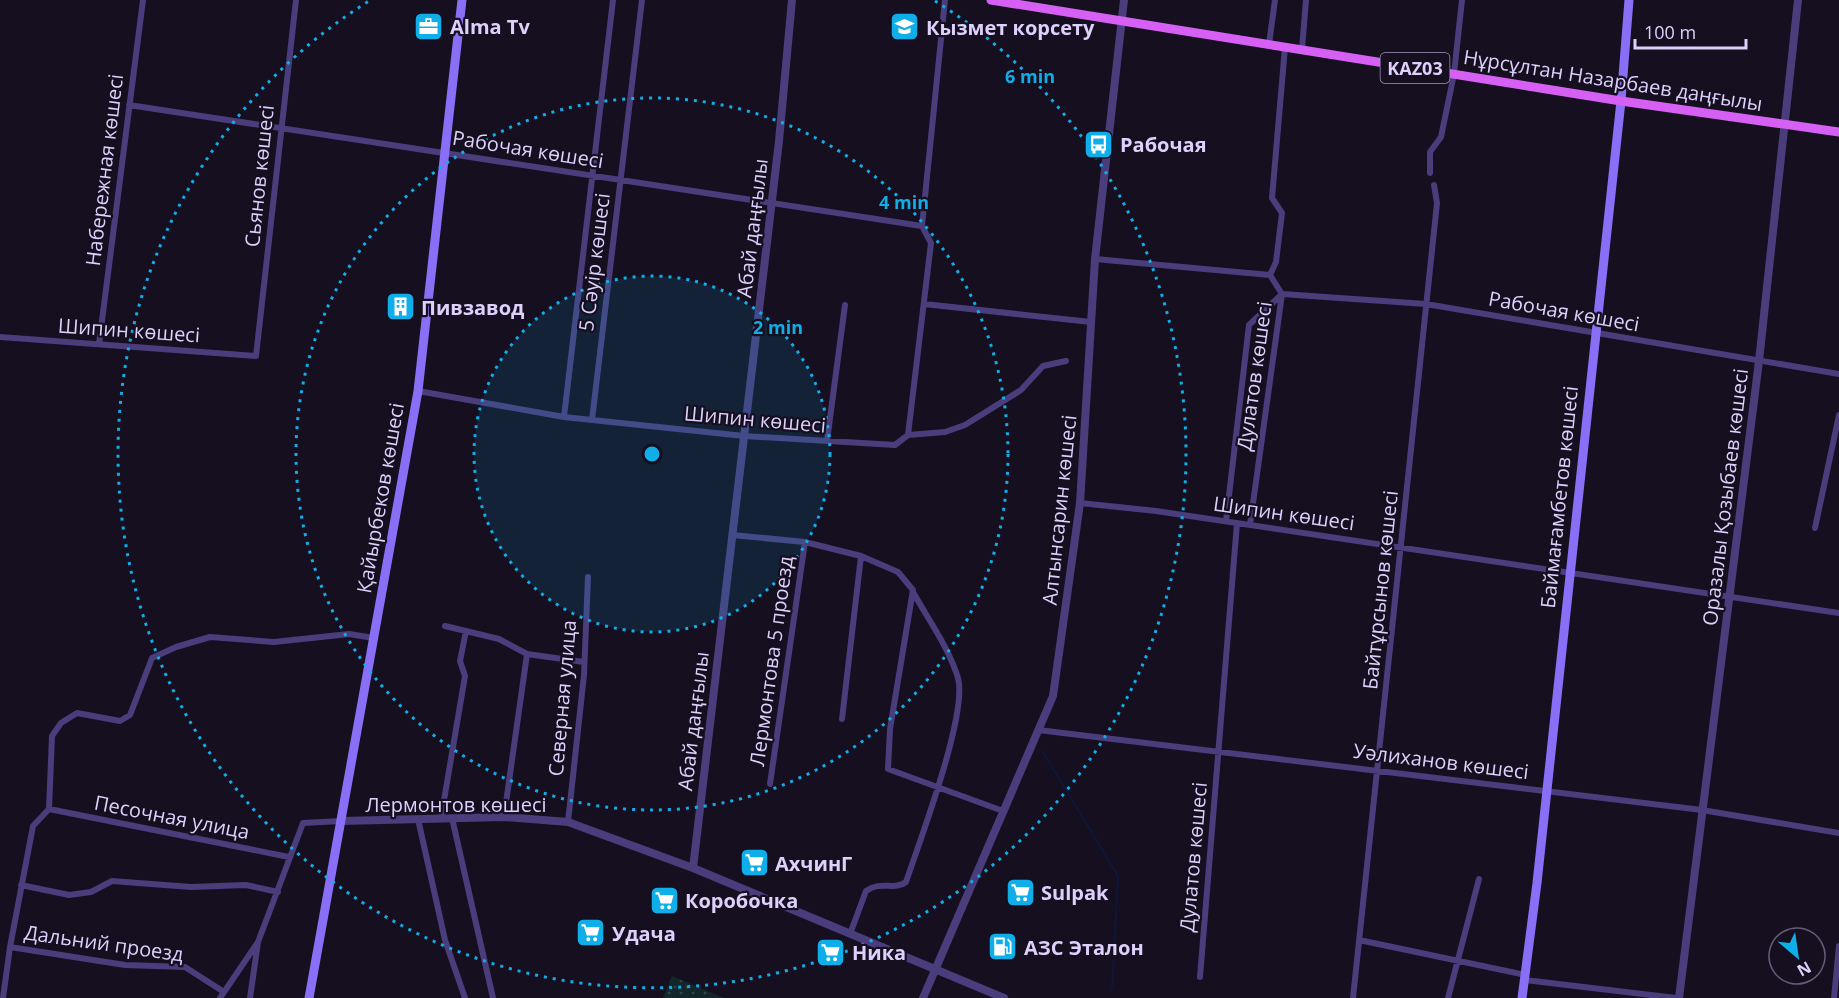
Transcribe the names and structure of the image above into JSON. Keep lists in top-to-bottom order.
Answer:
{
  "streets": {
    "main road": [
      "KАZ03",
      "Нұрсұлтан Назарбаев даңғылы",
      "Баймағамбетов көшесі",
      "Қайырбеков көшесі"
    ],
    "street": [
      "Рабочая көшесі",
      "Набережная көшесі",
      "Сьянов көшесі",
      "Абай даңғылы",
      "5 Сәуір көшесі",
      "Шипин көшесі",
      "Дулатов көшесі",
      "Оразалы Қозыбаев көшесі",
      "Алтынсарин көшесі",
      "Байтұрсынов көшесі",
      "Лермонтова 5 проезд",
      "Северная улица",
      "Уәлиханов көшесі",
      "Лермонтов көшесі",
      "Песочная улица",
      "Дальний проезд"
    ]
  },
  "crossings": [
    ["Нұрсұлтан Назарбаев даңғылы", "Дулатов көшесі"],
    ["Нұрсұлтан Назарбаев даңғылы", "Баймағамбетов көшесі"],
    ["Нұрсұлтан Назарбаев даңғылы", "Оразалы Қозыбаев көшесі"],
    ["Нұрсұлтан Назарбаев даңғылы", "Алтынсарин көшесі"],
    ["Рабочая көшесі", "Набережная көшесі"],
    ["Рабочая көшесі", "Сьянов көшесі"],
    ["Рабочая көшесі", "Абай даңғылы"],
    ["Рабочая көшесі", "5 Сәуір көшесі"],
    ["Рабочая көшесі", "Дулатов көшесі"],
    ["Рабочая көшесі", "Баймағамбетов көшесі"],
    ["Рабочая көшесі", "Оразалы Қозыбаев көшесі"],
    ["Рабочая көшесі", "Қайырбеков көшесі"],
    ["Рабочая көшесі", "Байтұрсынов көшесі"],
    ["Набережная көшесі", "Шипин көшесі"],
    ["Сьянов көшесі", "Шипин көшесі"],
    ["Абай даңғылы", "Шипин көшесі"],
    ["Абай даңғылы", "Лермонтов көшесі"],
    ["5 Сәуір көшесі", "Шипин көшесі"],
    ["Шипин көшесі", "Дулатов көшесі"],
    ["Шипин көшесі", "Баймағамбетов көшесі"],
    ["Шипин көшесі", "Оразалы Қозыбаев көшесі"],
    ["Шипин көшесі", "Қайырбеков көшесі"],
    ["Шипин көшесі", "Алтынсарин көшесі"],
    ["Шипин көшесі", "Байтұрсынов көшесі"],
    ["Дулатов көшесі", "Уәлиханов көшесі"],
    ["Баймағамбетов көшесі", "Уәлиханов көшесі"],
    ["Оразалы Қозыбаев көшесі", "Уәлиханов көшесі"],
    ["Қайырбеков көшесі", "Лермонтов көшесі"],
    ["Алтынсарин көшесі", "Уәлиханов көшесі"],
    ["Алтынсарин көшесі", "Лермонтов көшесі"],
    ["Байтұрсынов көшесі", "Уәлиханов көшесі"],
    ["Северная улица", "Лермонтов көшесі"]
  ],
  "places": {
    "office": ["Alma Tv"],
    "school or university": ["Кызмет корсету"],
    "bus stop": ["Рабочая"],
    "building": ["Пивзавод"],
    "supermarket": [
      "АхчинГ",
      "Sulpak",
      "Коробочка",
      "Удача",
      "Ника"
    ],
    "fuel station": ["АЗС Эталон"]
  },
  "scale_bar": "100 m",
  "north": "bottom right",
  "rings": ["6 min", "4 min", "2 min"]
}
